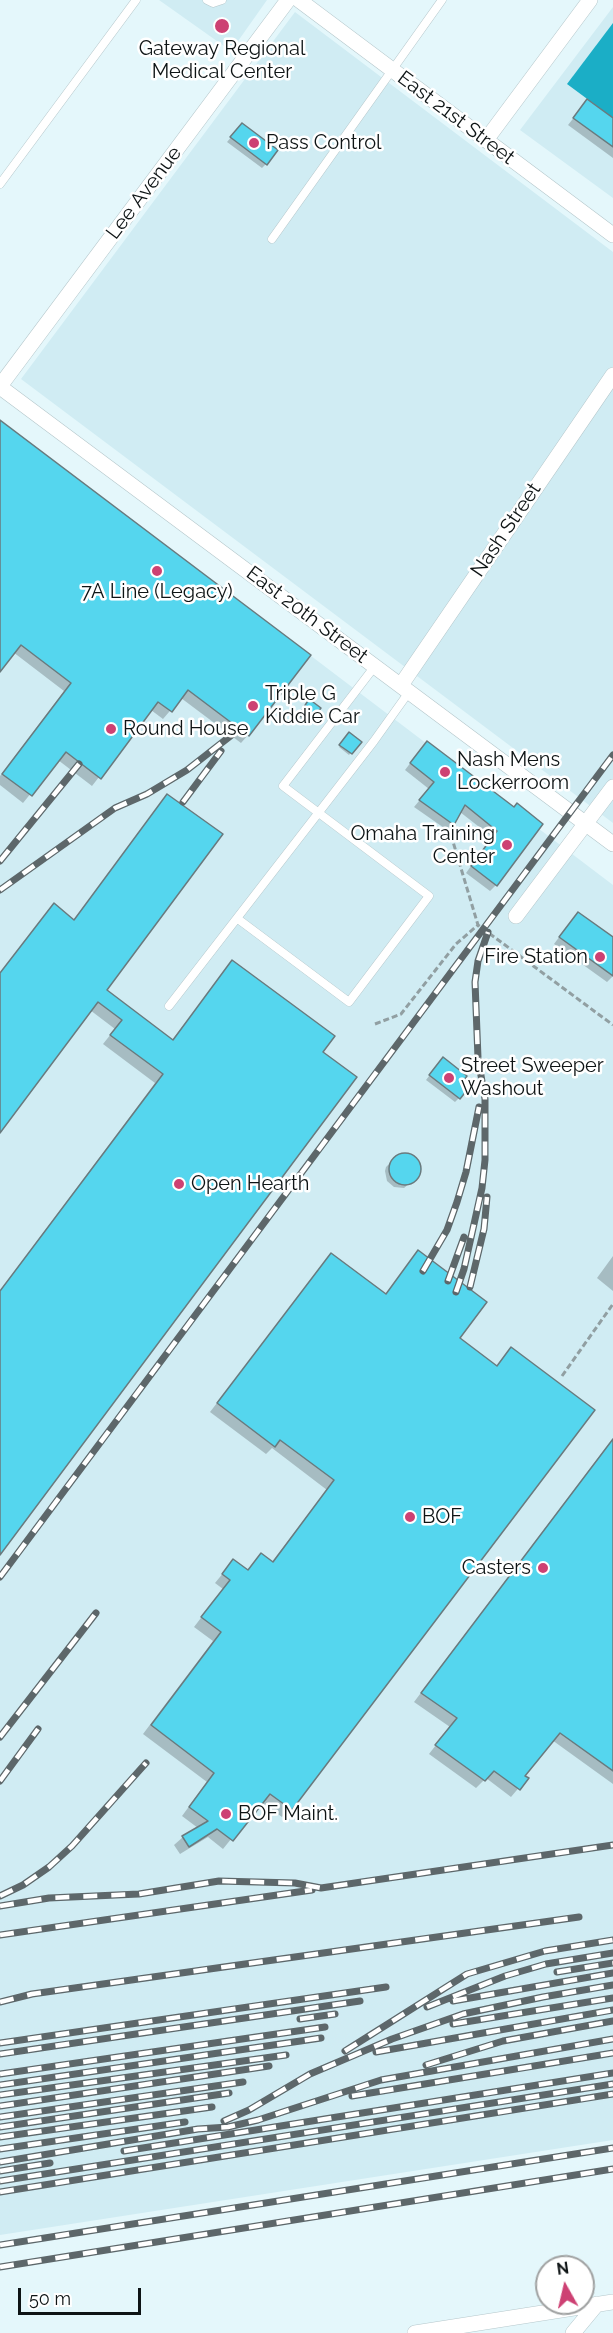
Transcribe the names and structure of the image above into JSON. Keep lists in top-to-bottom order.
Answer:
{
  "streets": {
    "street": [
      "East 21st Street",
      "Lee Avenue",
      "Nash Street",
      "East 20th Street"
    ]
  },
  "crossings": [
    ["Lee Avenue", "East 20th Street"],
    ["Nash Street", "East 20th Street"]
  ],
  "places": [
    "Gateway Regional Medical Center",
    "Pass Control",
    "7A Line (Legacy)",
    "Triple G Kiddie Car",
    "Round House",
    "Nash Mens Lockerroom",
    "Omaha Training Center",
    "Fire Station",
    "Street Sweeper Washout",
    "Open Hearth",
    "BOF",
    "Casters",
    "BOF Maint."
  ],
  "scale_bar": "50 m",
  "north": "top"
}
